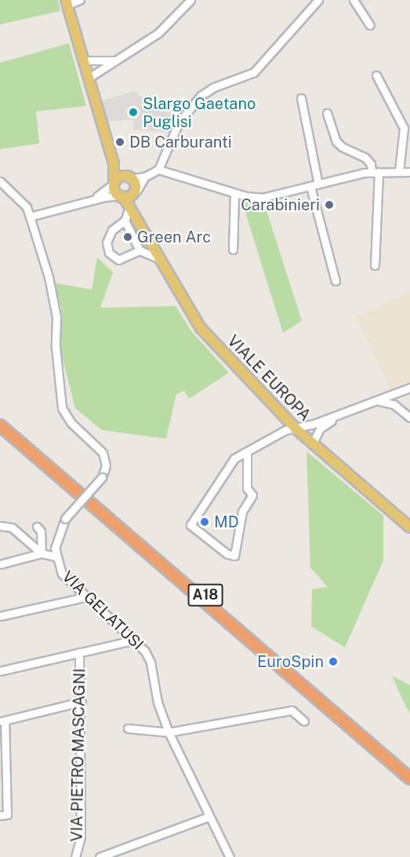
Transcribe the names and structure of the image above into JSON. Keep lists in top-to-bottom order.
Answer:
{
  "streets": {
    "highway": ["A18"],
    "main road": ["VIALE EUROPA"],
    "street": ["VIA GELATUSI", "VIA PIETRO MASCAGNI"]
  },
  "places": [
    "Slargo Gaetano Puglisi",
    "DB Carburanti",
    "Carabinieri",
    "Green Arc",
    "MD",
    "EuroSpin"
  ]
}
